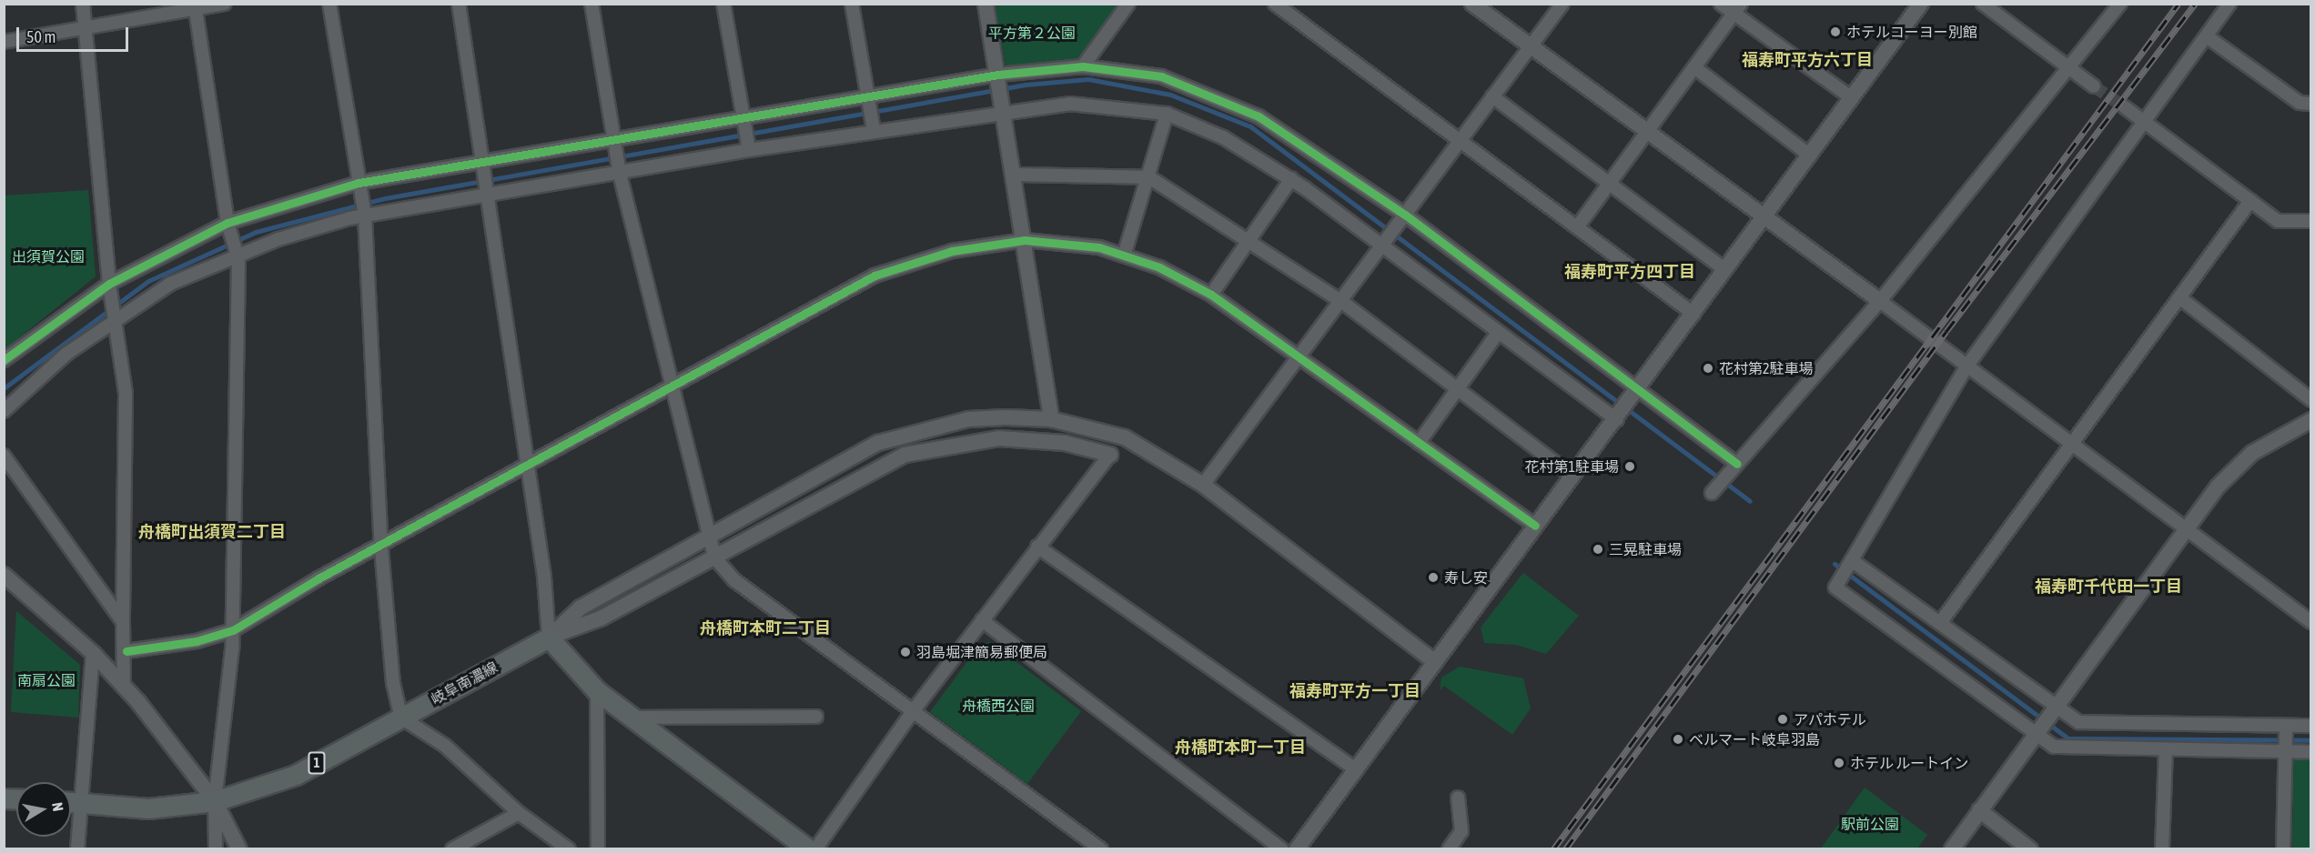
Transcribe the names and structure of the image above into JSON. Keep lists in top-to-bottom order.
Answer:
{
  "streets": {
    "main road": ["岐阜南濃線", "1"]
  },
  "districts": [
    "福寿町平方六丁目",
    "福寿町平方四丁目",
    "舟橋町出須賀二丁目",
    "福寿町千代田一丁目",
    "舟橋町本町二丁目",
    "福寿町平方一丁目",
    "舟橋町本町一丁目"
  ],
  "parks": [
    "平方第２公園",
    "出須賀公園",
    "南扇公園",
    "舟橋西公園",
    "駅前公園"
  ],
  "places": [
    "ホテルコーヨー別館",
    "花村第2駐車場",
    "花村第1駐車場",
    "三晃駐車場",
    "寿し安",
    "羽島堀津簡易郵便局",
    "アパホテル",
    "ベルマート岐阜羽島",
    "ホテル ルートイン"
  ],
  "scale_bar": "50 m",
  "north": "right"
}
